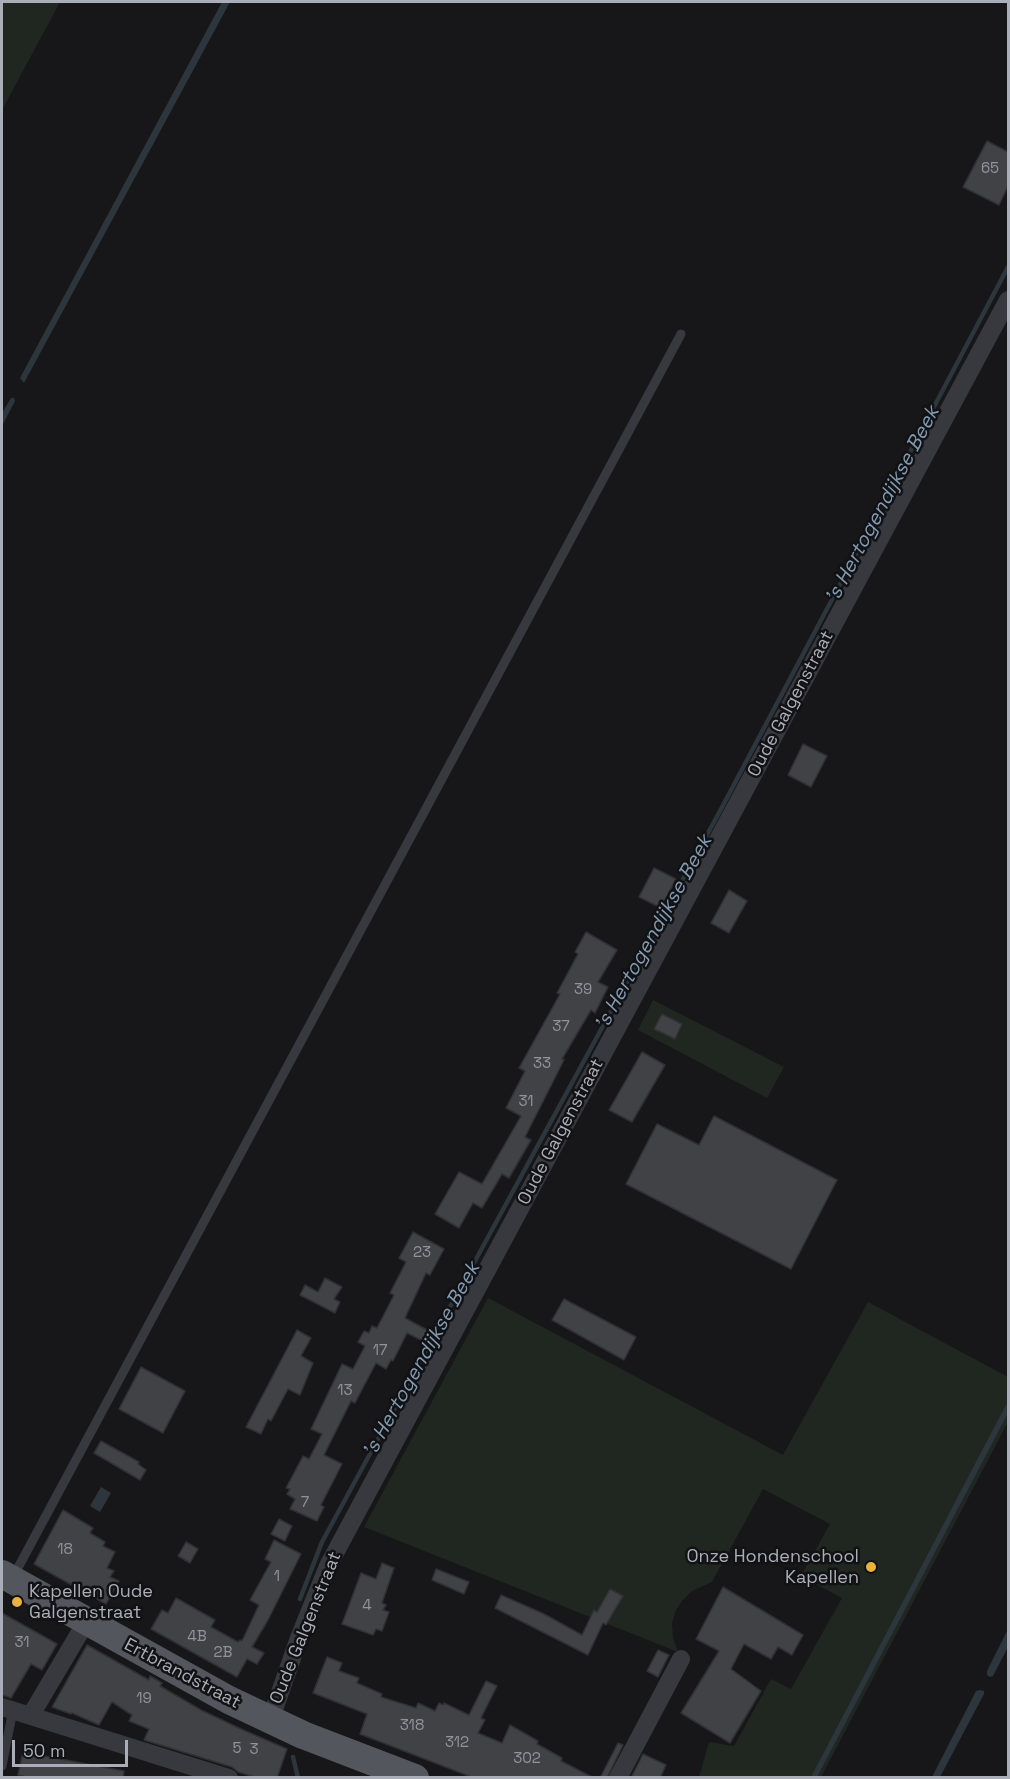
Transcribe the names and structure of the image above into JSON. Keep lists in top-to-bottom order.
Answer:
{
  "streets": {
    "main road": ["Ertbrandstraat"],
    "street": ["Oude Galgenstraat"]
  },
  "crossings": [
    ["Oude Galgenstraat", "Ertbrandstraat"]
  ],
  "water": ["'s Hertogendijkse Beek"],
  "places": ["Onze Hondenschool Kapellen", "Kapellen Oude Galgenstraat"],
  "house_numbers": [
    "65",
    "39",
    "37",
    "33",
    "31",
    "23",
    "17",
    "13",
    "7",
    "18",
    "1",
    "4",
    "4B",
    "31",
    "2B",
    "19",
    "318",
    "312",
    "5",
    "3",
    "302"
  ],
  "scale_bar": "50 m"
}
